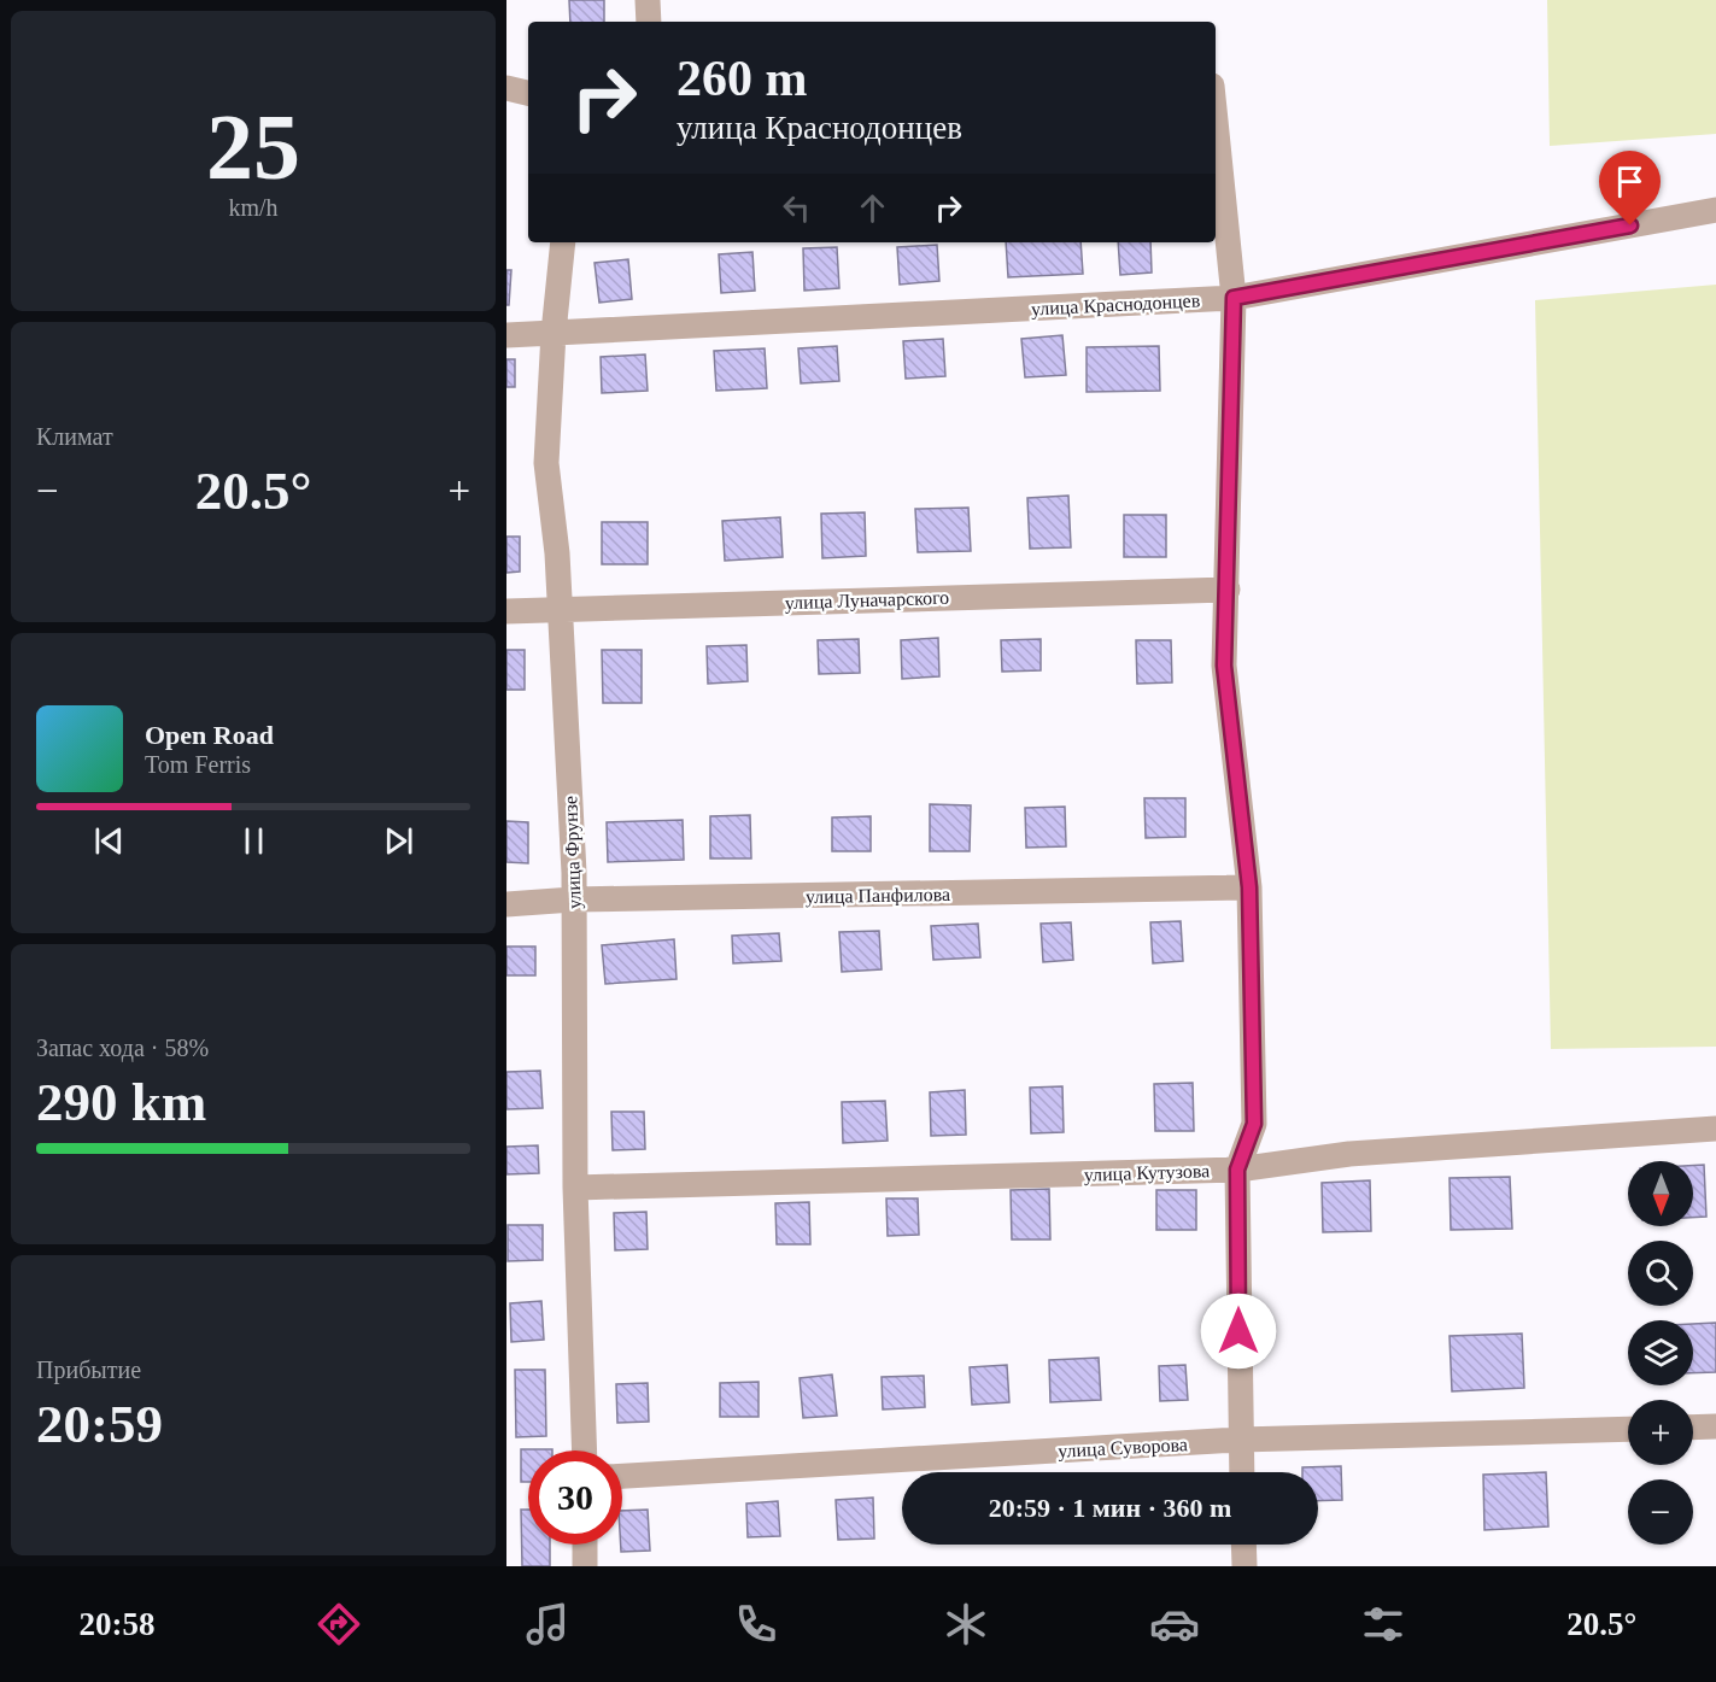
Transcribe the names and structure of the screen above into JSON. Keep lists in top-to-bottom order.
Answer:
{
  "streets": {
    "street": [
      "улица Краснодонцев",
      "улица Луначарского",
      "улица Фрунзе",
      "улица Панфилова",
      "улица Кутузова",
      "улица Суворова"
    ]
  },
  "crossings": [
    ["улица Краснодонцев", "улица Фрунзе"],
    ["улица Луначарского", "улица Фрунзе"],
    ["улица Фрунзе", "улица Панфилова"],
    ["улица Фрунзе", "улица Кутузова"]
  ],
  "north": "bottom",
  "page": {
    "tile": [
      ["25", "km/h"],
      "Климат",
      ["Запас хода · 58%", "290 km"],
      ["Прибытие", "20:59"]
    ],
    "turn": ["260 m", "улица Краснодонцев"],
    "heat": ["−", "20.5°", "+"],
    "song": ["Open Road", "Tom Ferris"],
    "map_buttons": ["+", "−"],
    "limit": "30",
    "trip": "20:59 · 1 мин · 360 m",
    "tabs": ["20:58", "20.5°"]
  }
}
